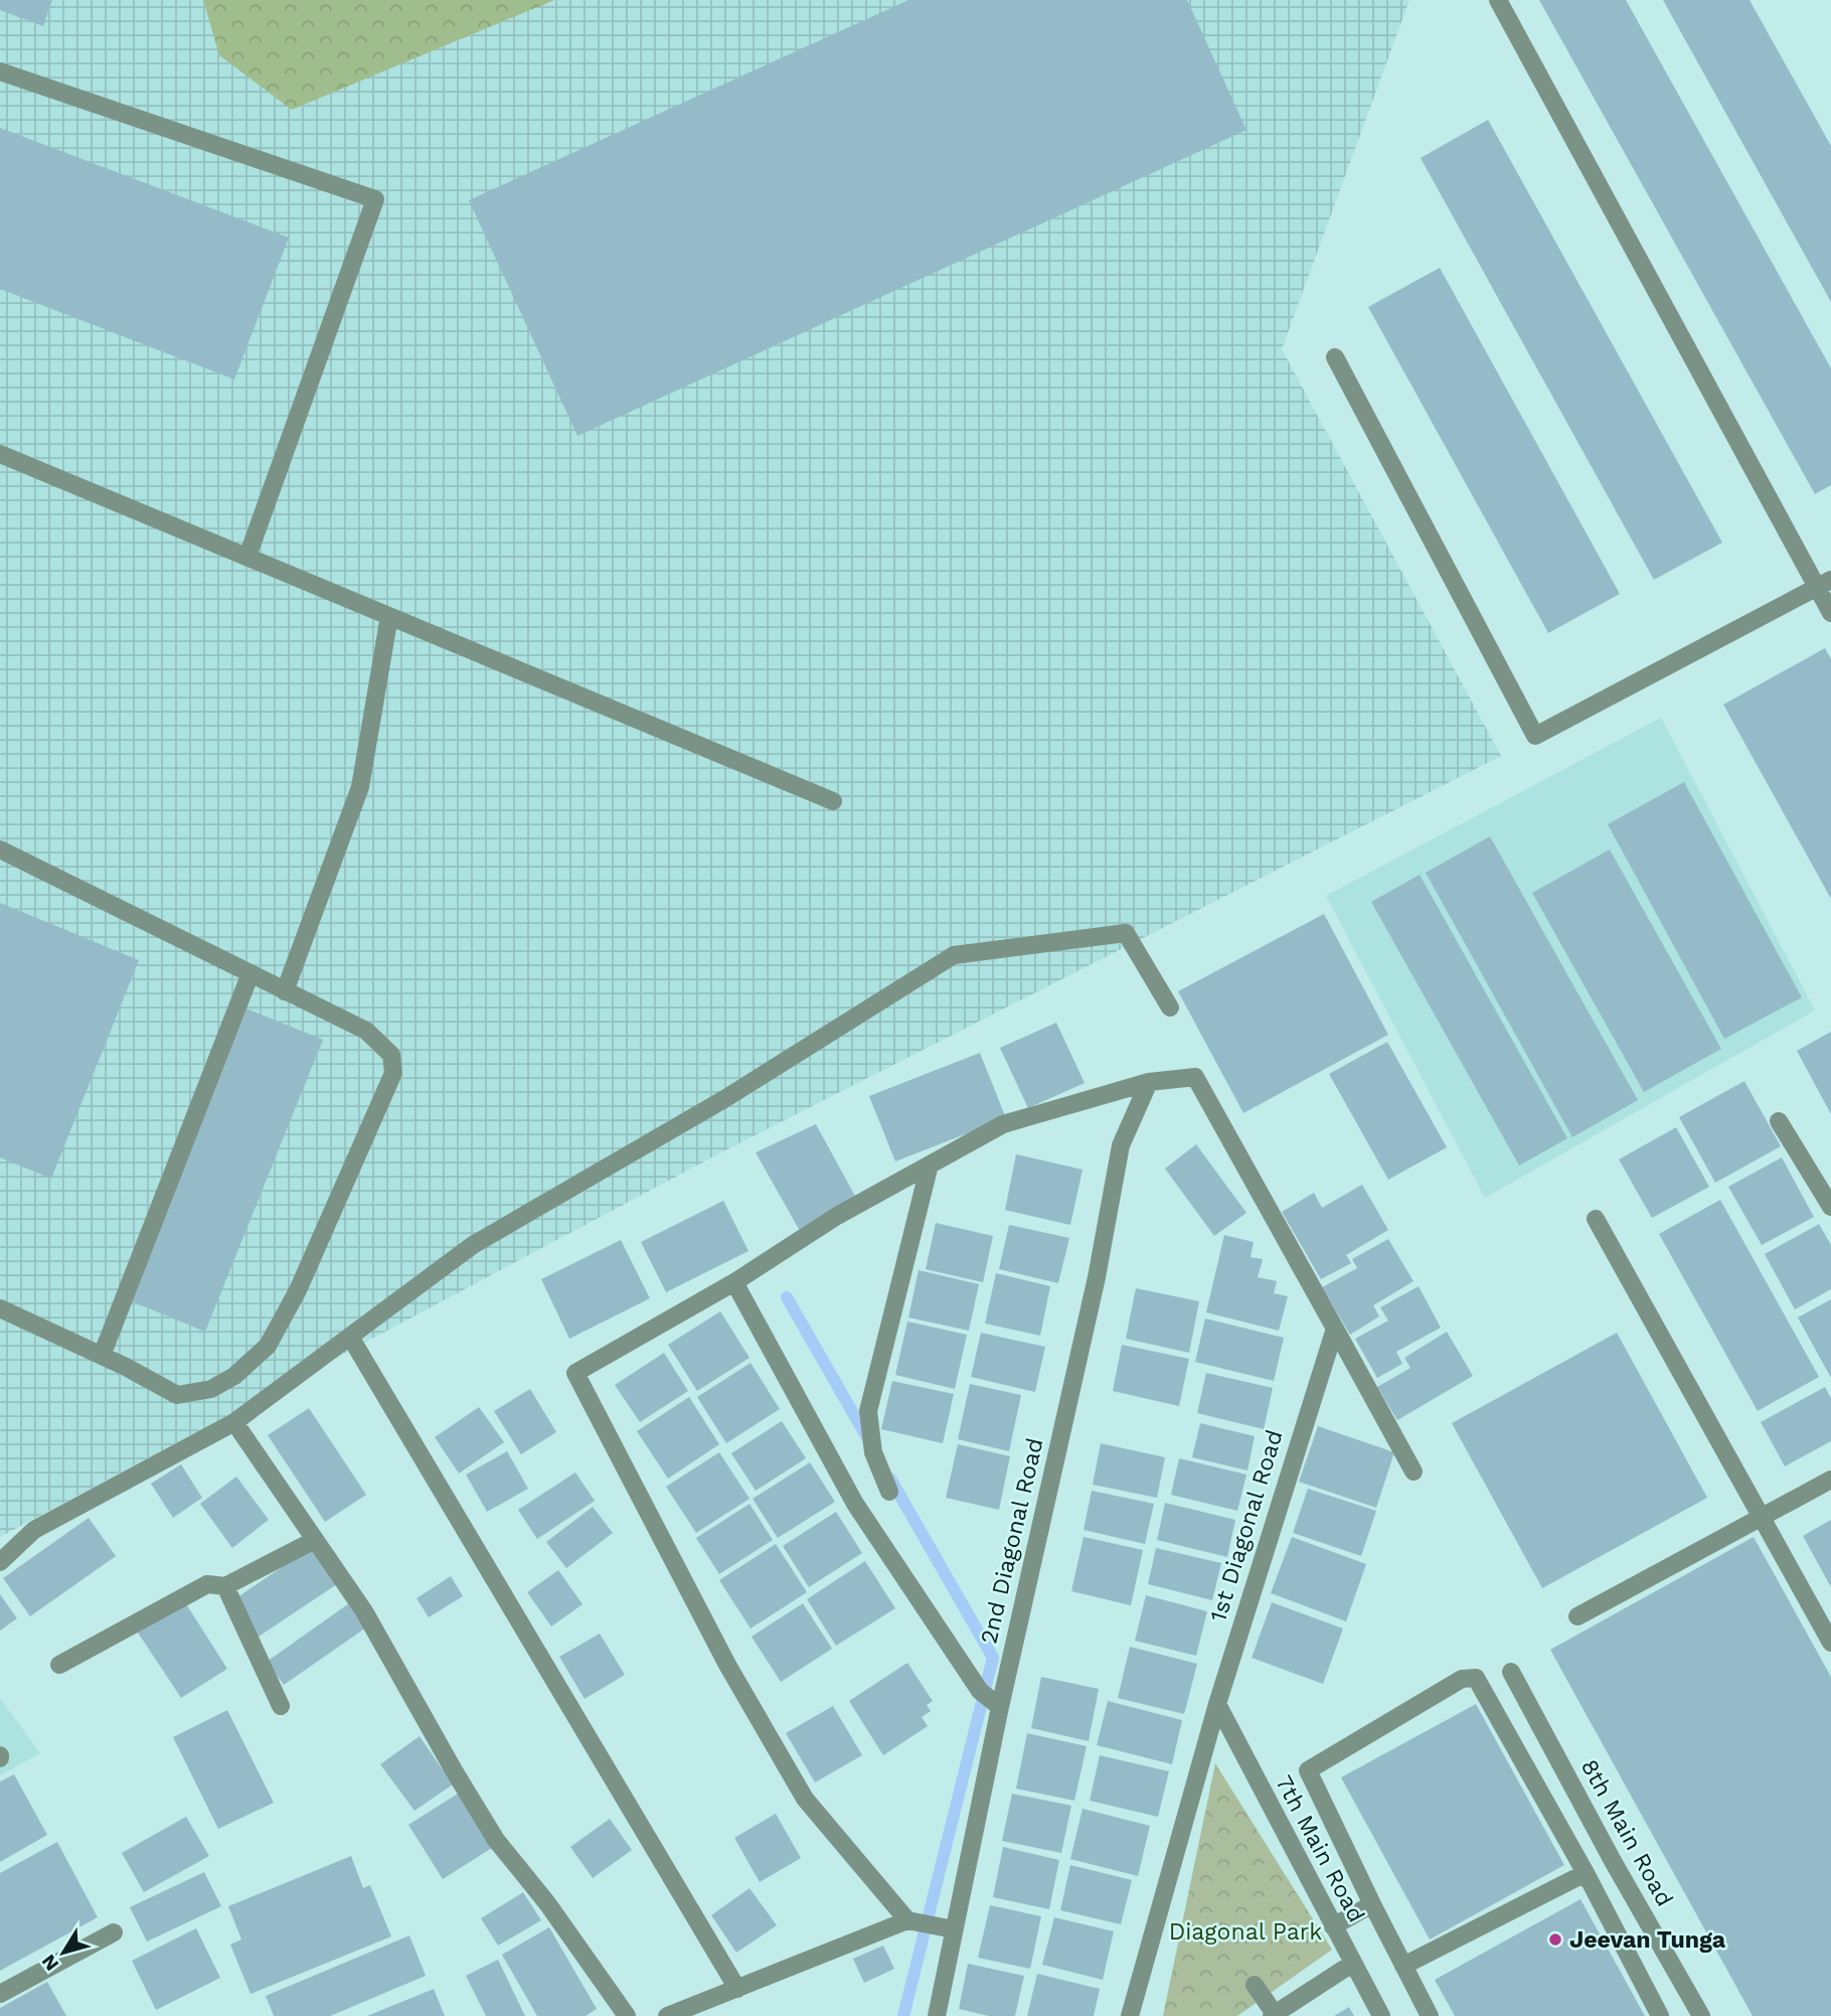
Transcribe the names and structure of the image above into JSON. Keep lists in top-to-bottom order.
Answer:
{
  "streets": {
    "street": [
      "1st Diagonal Road",
      "2nd Diagonal Road",
      "8th Main Road",
      "7th Main Road"
    ]
  },
  "crossings": [
    ["1st Diagonal Road", "7th Main Road"]
  ],
  "parks": ["Diagonal Park"],
  "places": ["Jeevan Tunga"],
  "north": "bottom left"
}
